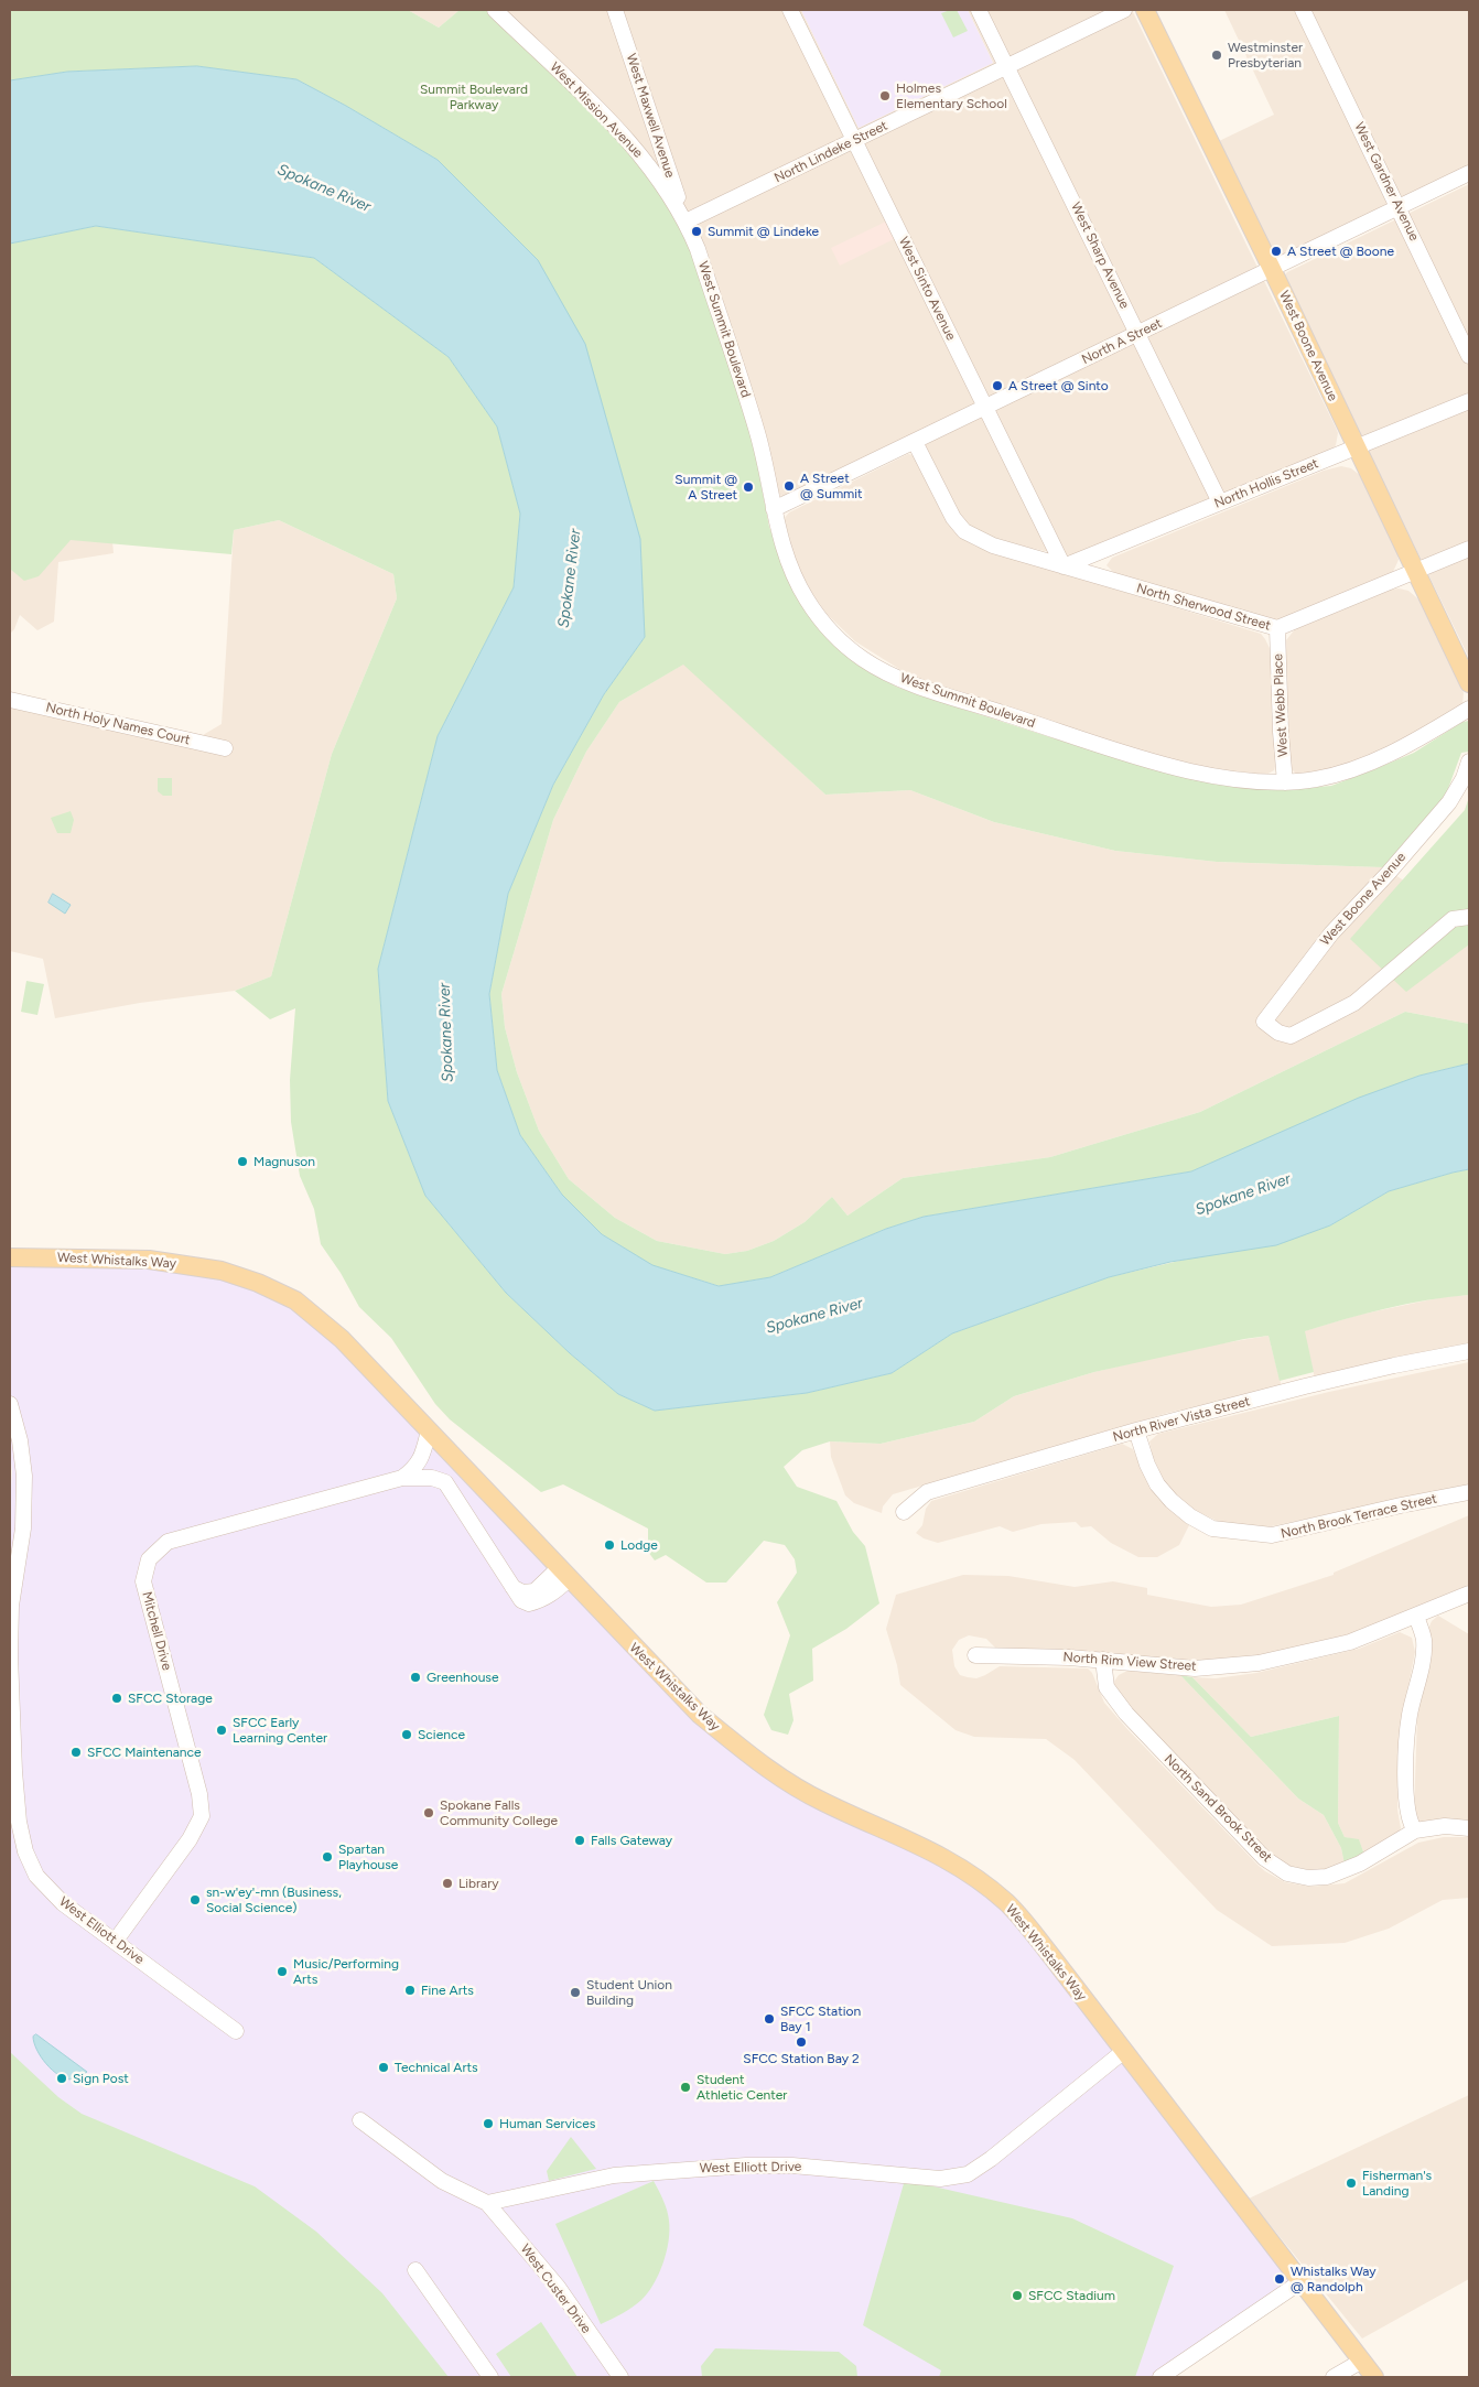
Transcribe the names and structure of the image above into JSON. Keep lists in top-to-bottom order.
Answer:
{
  "streets": {
    "main road": ["West Boone Avenue", "West Whistalks Way"],
    "street": [
      "West Mission Avenue",
      "West Maxwell Avenue",
      "North Lindeke Street",
      "West Gardner Avenue",
      "West Sharp Avenue",
      "West Sinto Avenue",
      "West Summit Boulevard",
      "North A Street",
      "North Hollis Street",
      "North Sherwood Street",
      "West Webb Place",
      "North Holy Names Court",
      "North River Vista Street",
      "North Brook Terrace Street",
      "Mitchell Drive",
      "North Rim View Street",
      "North Sand Brook Street",
      "West Elliott Drive",
      "West Custer Drive"
    ]
  },
  "crossings": [
    ["West Mission Avenue", "West Maxwell Avenue"],
    ["West Mission Avenue", "North Lindeke Street"],
    ["West Mission Avenue", "West Summit Boulevard"],
    ["West Maxwell Avenue", "North Lindeke Street"],
    ["West Maxwell Avenue", "West Summit Boulevard"],
    ["North Lindeke Street", "West Sharp Avenue"],
    ["North Lindeke Street", "West Sinto Avenue"],
    ["North Lindeke Street", "West Summit Boulevard"],
    ["West Gardner Avenue", "North A Street"],
    ["West Sharp Avenue", "North A Street"],
    ["West Sharp Avenue", "North Hollis Street"],
    ["West Sinto Avenue", "North A Street"],
    ["West Sinto Avenue", "North Hollis Street"],
    ["West Sinto Avenue", "North Sherwood Street"],
    ["West Summit Boulevard", "North A Street"],
    ["West Summit Boulevard", "West Webb Place"],
    ["North A Street", "West Boone Avenue"],
    ["North A Street", "North Sherwood Street"],
    ["West Boone Avenue", "North Hollis Street"],
    ["West Boone Avenue", "North Sherwood Street"],
    ["North Hollis Street", "North Sherwood Street"],
    ["North Sherwood Street", "West Webb Place"],
    ["West Whistalks Way", "Mitchell Drive"],
    ["West Whistalks Way", "West Elliott Drive"],
    ["North River Vista Street", "North Brook Terrace Street"],
    ["Mitchell Drive", "West Elliott Drive"],
    ["North Rim View Street", "North Sand Brook Street"],
    ["West Elliott Drive", "West Custer Drive"]
  ],
  "water": ["Spokane River"],
  "parks": ["Summit Boulevard Parkway"],
  "places": [
    "Westminster Presbyterian",
    "Holmes Elementary School",
    "Summit @ Lindeke",
    "A Street @ Boone",
    "A Street @ Sinto",
    "A Street @ Summit",
    "Summit @ A Street",
    "Magnuson",
    "Lodge",
    "Greenhouse",
    "SFCC Storage",
    "SFCC Early Learning Center",
    "Science",
    "SFCC Maintenance",
    "Spokane Falls Community College",
    "Falls Gateway",
    "Spartan Playhouse",
    "Library",
    "sn-w'ey'-mn (Business, Social Science)",
    "Music/Performing Arts",
    "Fine Arts",
    "Student Union Building",
    "SFCC Station Bay 1",
    "SFCC Station Bay 2",
    "Technical Arts",
    "Sign Post",
    "Student Athletic Center",
    "Human Services",
    "Fisherman's Landing",
    "Whistalks Way @ Randolph",
    "SFCC Stadium"
  ]
}
